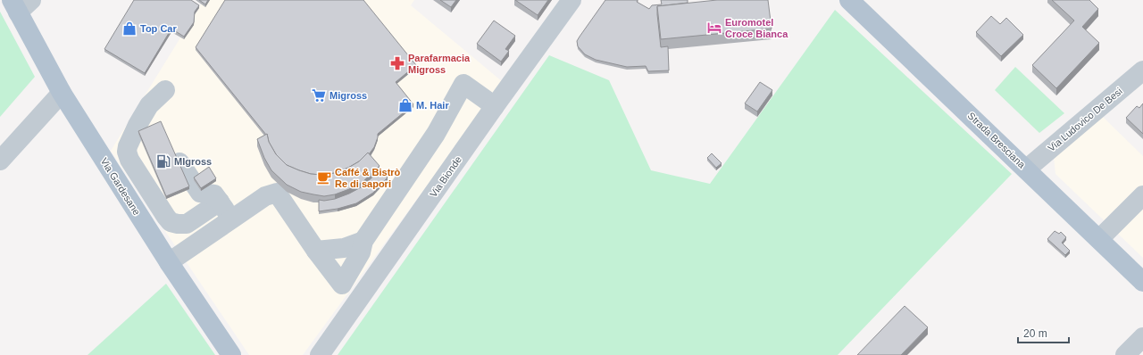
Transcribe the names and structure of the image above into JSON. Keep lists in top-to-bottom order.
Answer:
{
  "streets": {
    "main road": ["Strada Bresciana", "Via Gardesane"],
    "street": ["Via Ludovico De Besi", "Via Bionde"]
  },
  "crossings": [
    ["Via Ludovico De Besi", "Strada Bresciana"]
  ],
  "places": {
    "hotel": ["Euromotel Croce Bianca"],
    "shop": ["Top Car", "M. Hair"],
    "pharmacy": ["Parafarmacia Migross"],
    "supermarket": ["Migross"],
    "fuel station": ["MIgross"],
    "cafe": ["Caffé & Bistrò Re di sapori"]
  },
  "scale_bar": "20 m"
}
